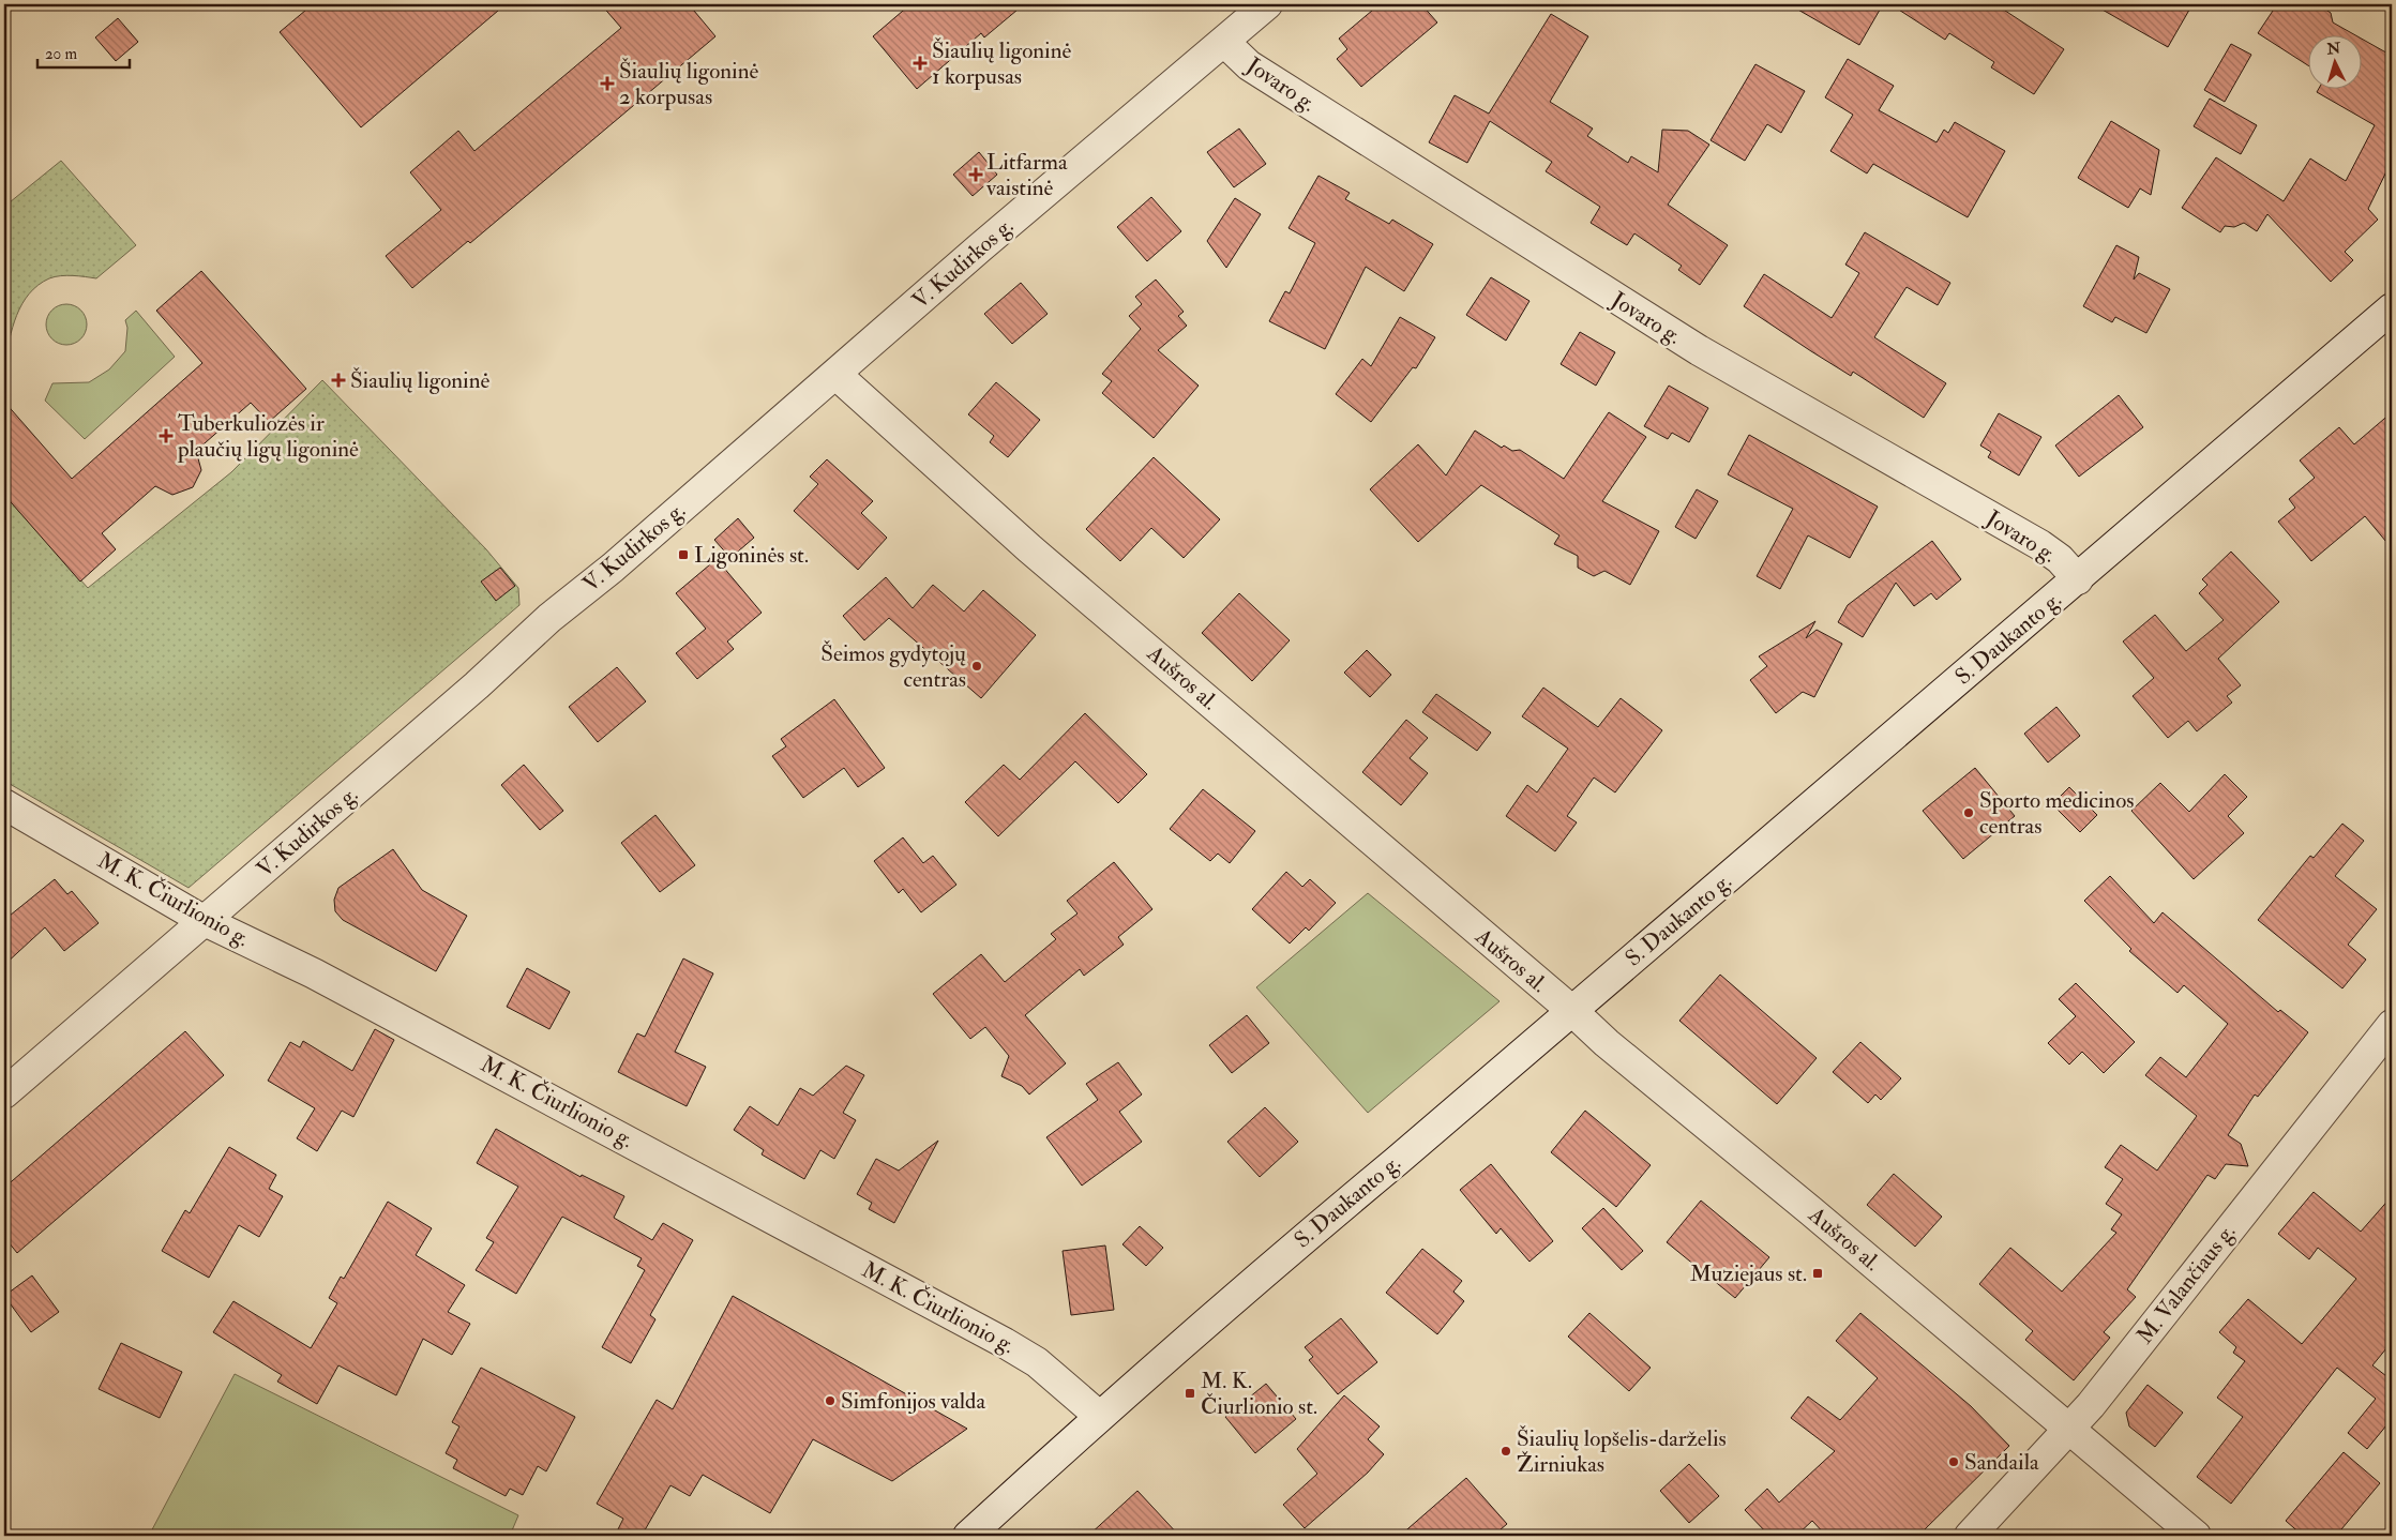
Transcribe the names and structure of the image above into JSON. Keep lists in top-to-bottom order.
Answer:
{
  "streets": {
    "street": [
      "Jovaro g.",
      "V. Kudirkos g.",
      "S. Daukanto g.",
      "Aušros al.",
      "M. K. Čiurlionio g.",
      "M. Valančiaus g."
    ]
  },
  "crossings": [
    ["Jovaro g.", "V. Kudirkos g."],
    ["Jovaro g.", "S. Daukanto g."],
    ["V. Kudirkos g.", "Aušros al."],
    ["V. Kudirkos g.", "M. K. Čiurlionio g."],
    ["S. Daukanto g.", "Aušros al."],
    ["S. Daukanto g.", "M. K. Čiurlionio g."],
    ["Aušros al.", "M. Valančiaus g."]
  ],
  "places": {
    "health": [
      "Šiaulių ligoninė 1 korpusas",
      "Šiaulių ligoninė 2 korpusas",
      "Litfarma vaistinė",
      "Šiaulių ligoninė",
      "Tuberkuliozės ir plaučių ligų ligoninė"
    ],
    "transit": ["Ligoninės st.", "Muziejaus st.", "M. K. Čiurlionio st."],
    "other": [
      "Šeimos gydytojų centras",
      "Sporto medicinos centras",
      "Simfonijos valda",
      "Šiaulių lopšelis-darželis Žirniukas",
      "Sandaila"
    ]
  },
  "scale_bar": "20 m",
  "north": "top"
}
